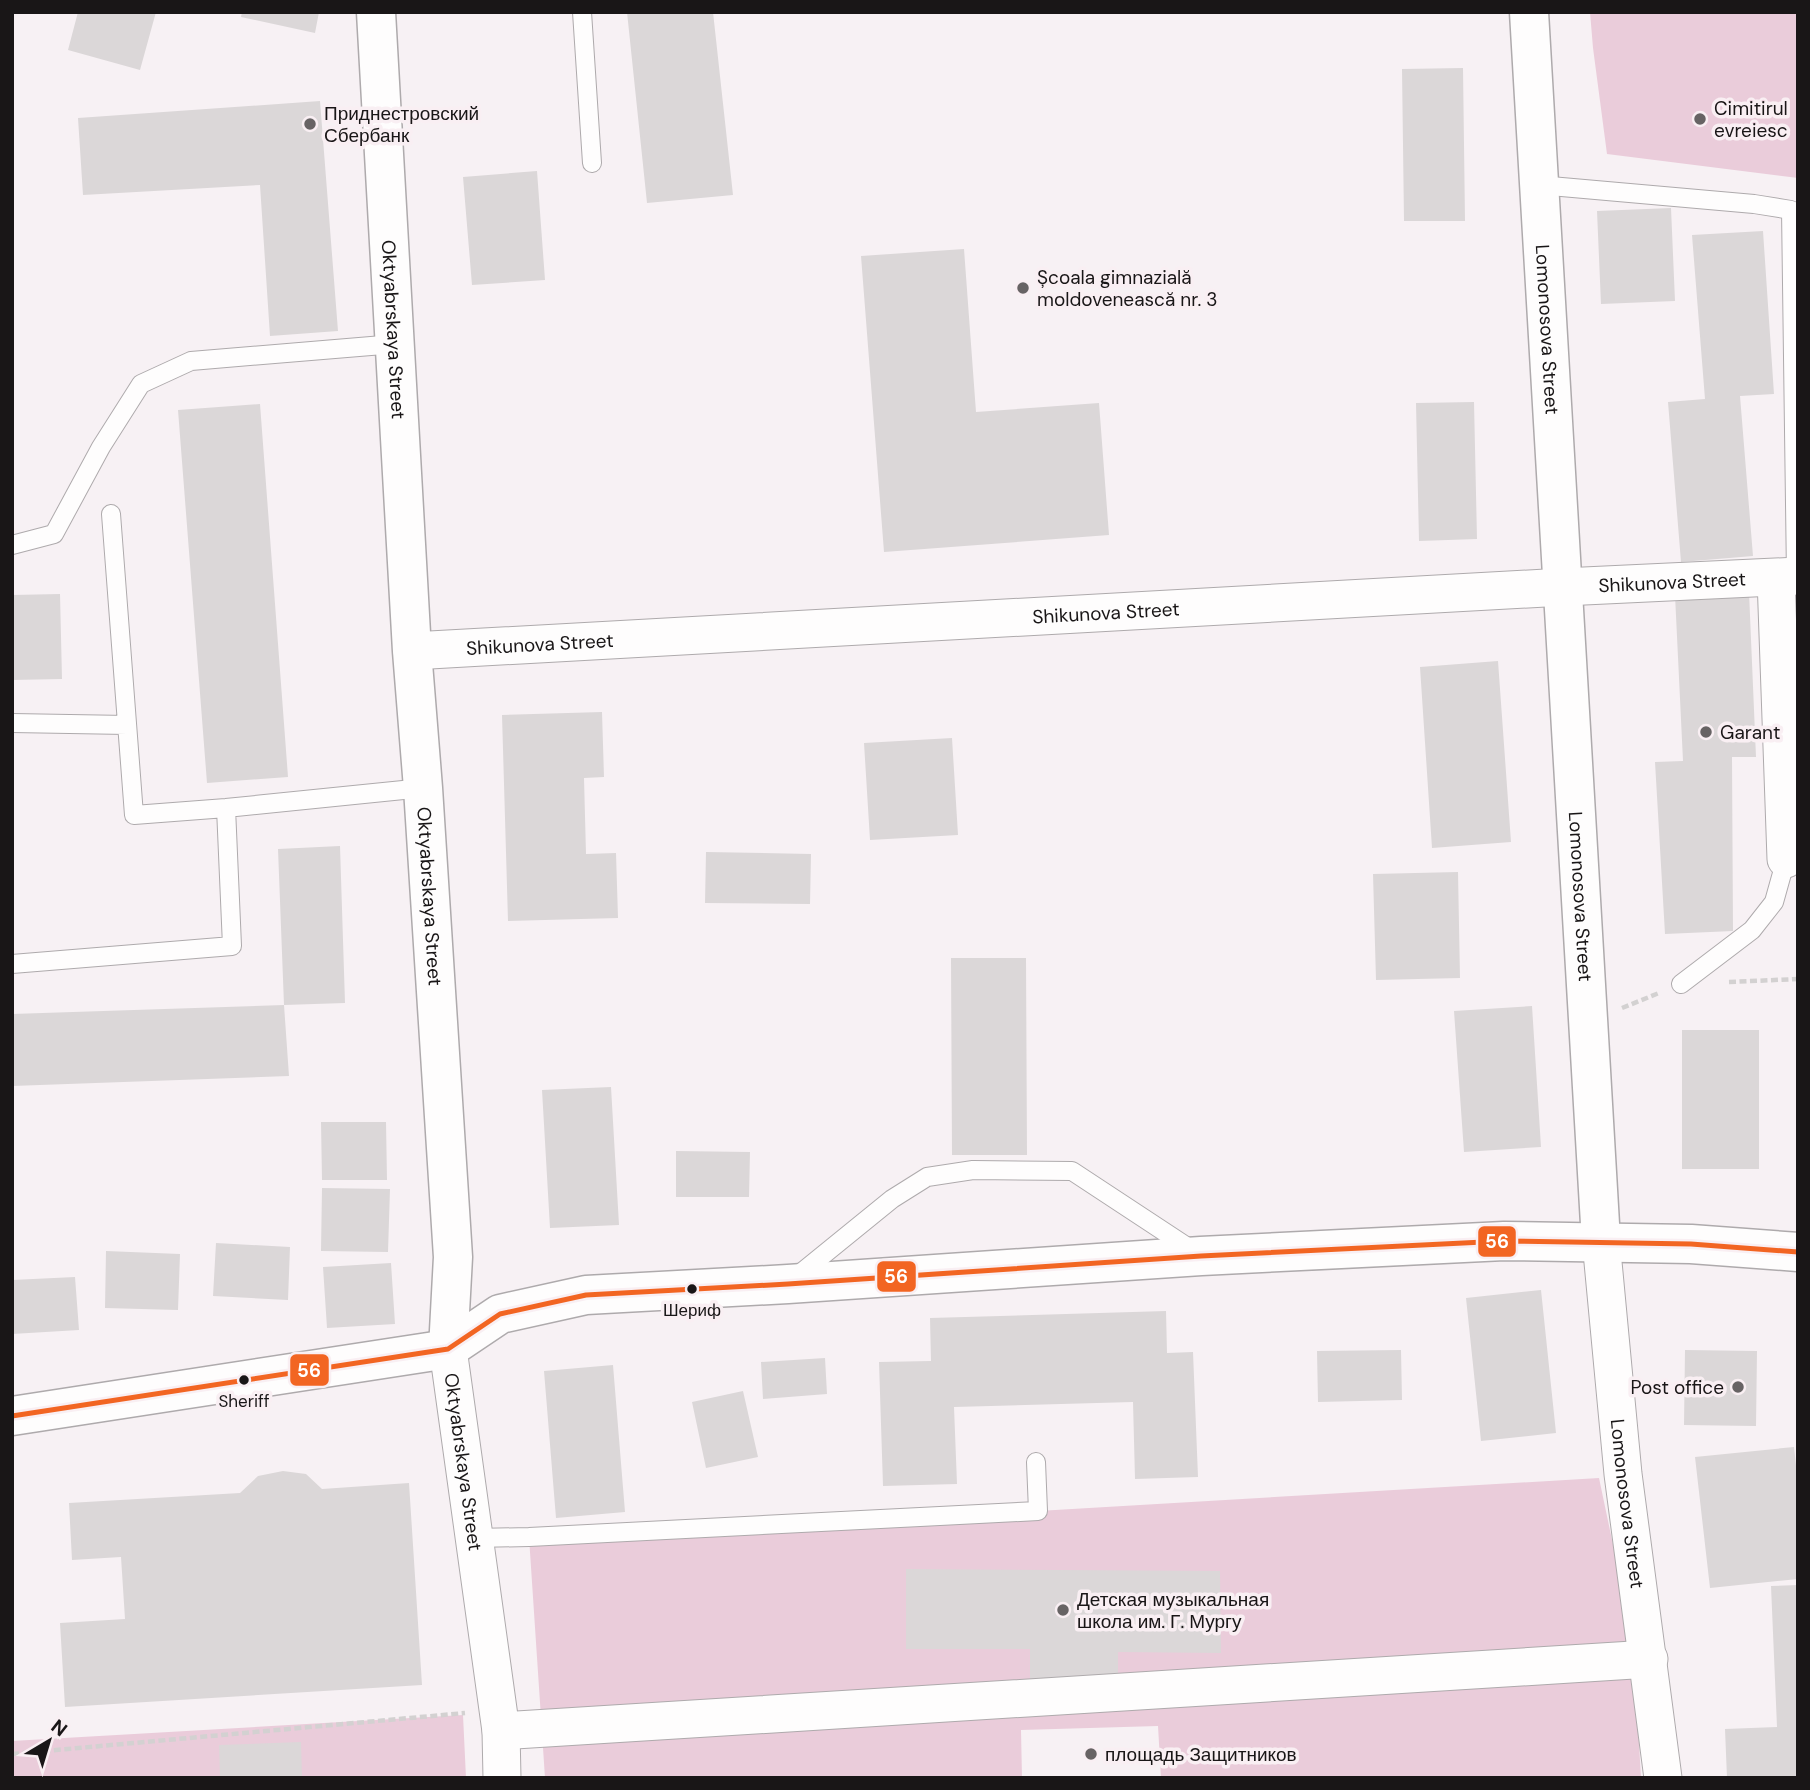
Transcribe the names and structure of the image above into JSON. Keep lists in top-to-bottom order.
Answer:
{
  "streets": {
    "street": ["Lomonosova Street", "Oktyabrskaya Street", "Shikunova Street"]
  },
  "crossings": [
    ["Lomonosova Street", "Shikunova Street"],
    ["Oktyabrskaya Street", "Shikunova Street"]
  ],
  "places": [
    "Cimitirul evreiesc",
    "Приднестровский Сбербанк",
    "Școala gimnazială moldovenească nr. 3",
    "Garant",
    "Шериф",
    "Sheriff",
    "Post office",
    "Детская музыкальная школа им. Г. Мургу",
    "площадь Защитников"
  ],
  "lines": ["transit line 56"],
  "north": "top right"
}
